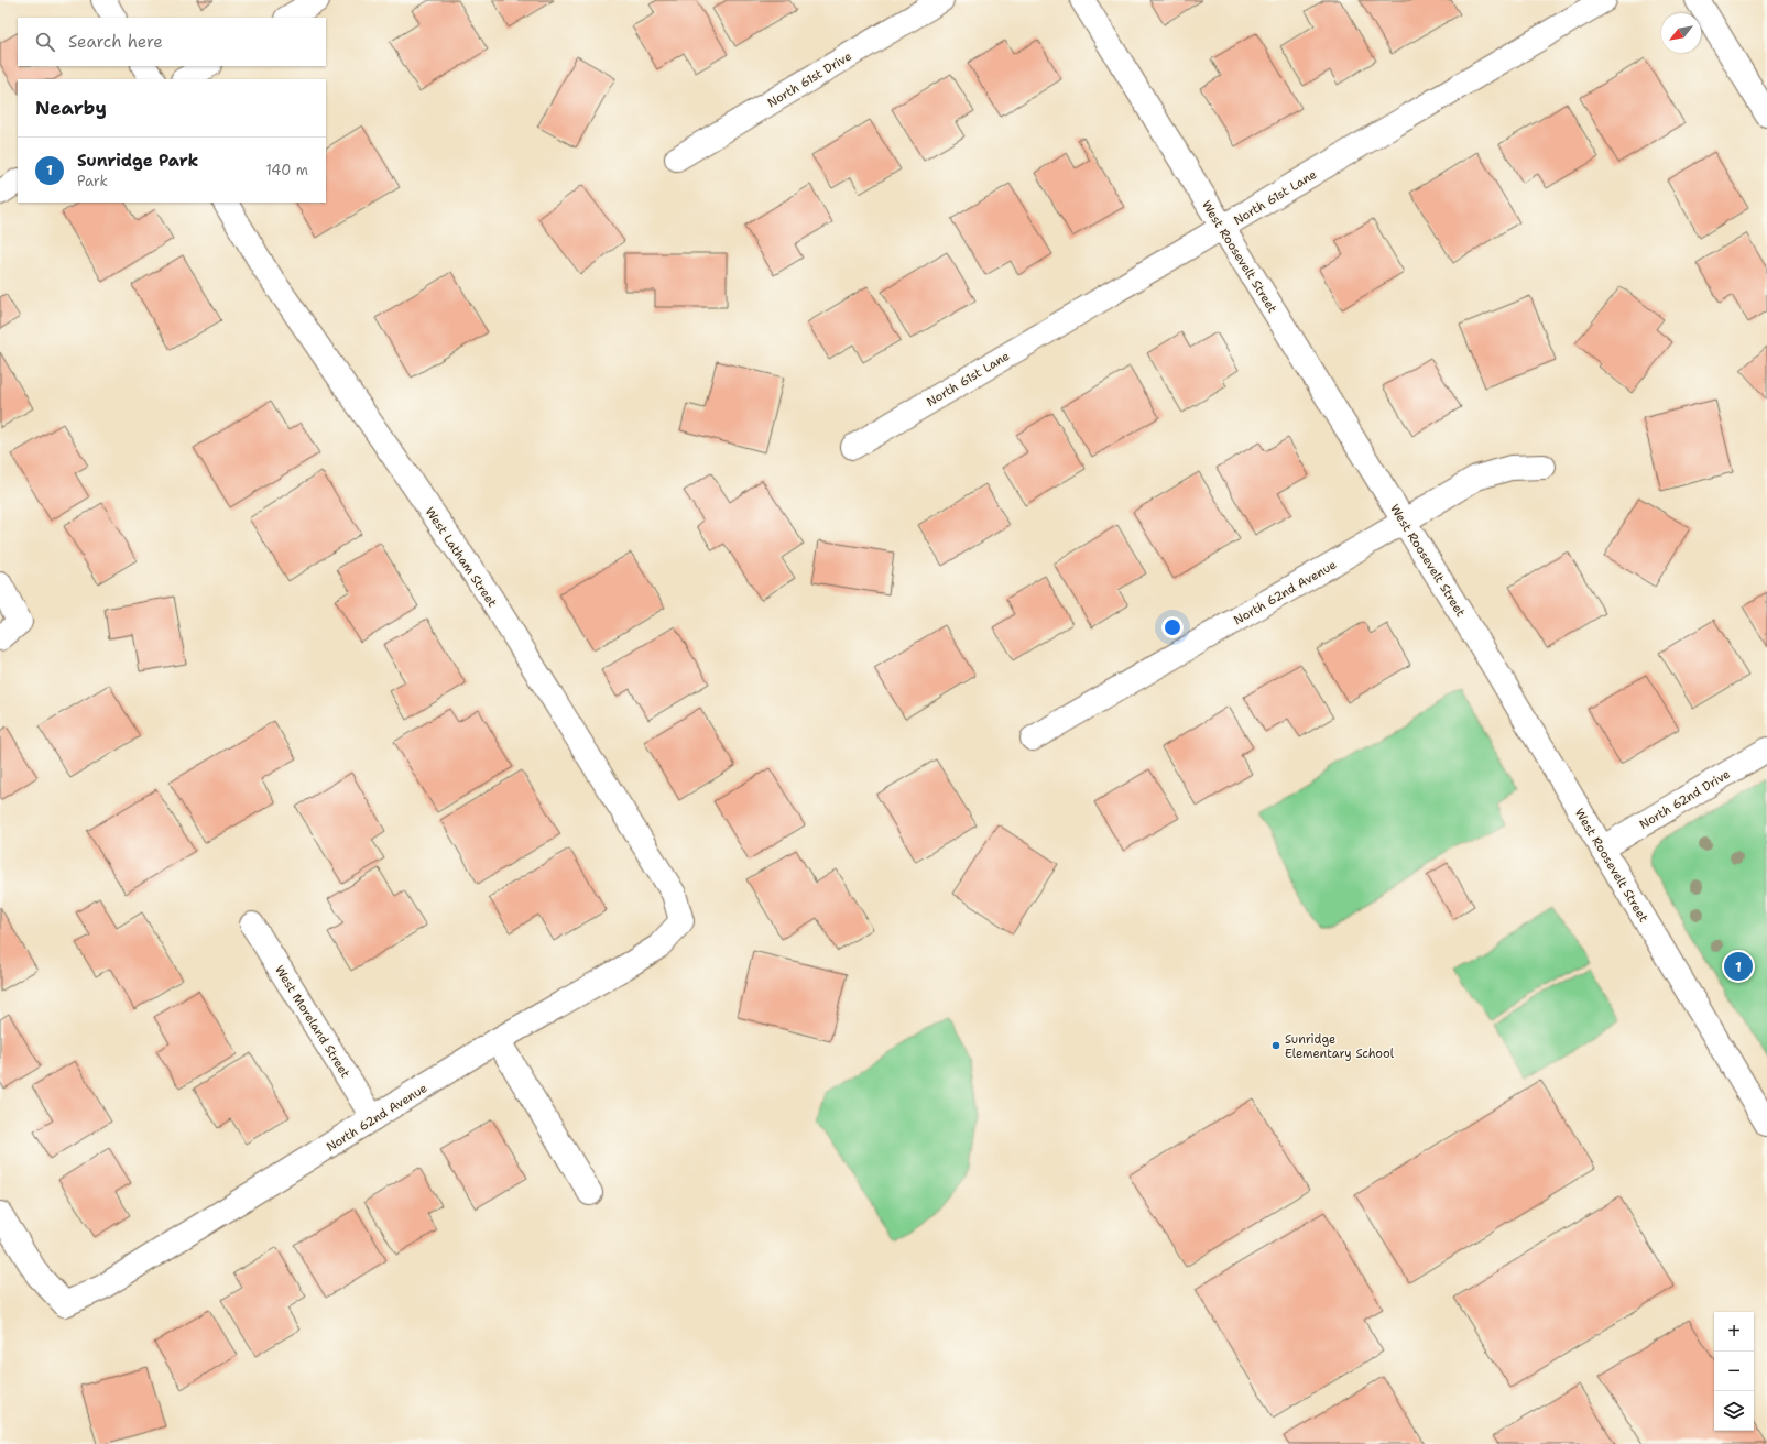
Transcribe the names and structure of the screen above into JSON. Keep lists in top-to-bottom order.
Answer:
{
  "streets": {
    "street": [
      "North 61st Drive",
      "North 61st Lane",
      "West Roosevelt Street",
      "West Latham Street",
      "North 62nd Avenue",
      "North 62nd Drive",
      "West Moreland Street"
    ]
  },
  "crossings": [
    ["North 61st Lane", "West Roosevelt Street"],
    ["West Roosevelt Street", "North 62nd Avenue"],
    ["West Roosevelt Street", "North 62nd Drive"],
    ["West Latham Street", "North 62nd Avenue"],
    ["North 62nd Avenue", "West Moreland Street"]
  ],
  "places": ["Sunridge Elementary School"],
  "north": "bottom left",
  "page": {
    "search": "Search here",
    "heading": "Nearby",
    "list": [
      {
        "mark": "1",
        "name": "Sunridge Park",
        "note": "Park",
        "value": "140 m"
      }
    ],
    "pins": "1",
    "map_buttons": ["+", "−"]
  }
}
